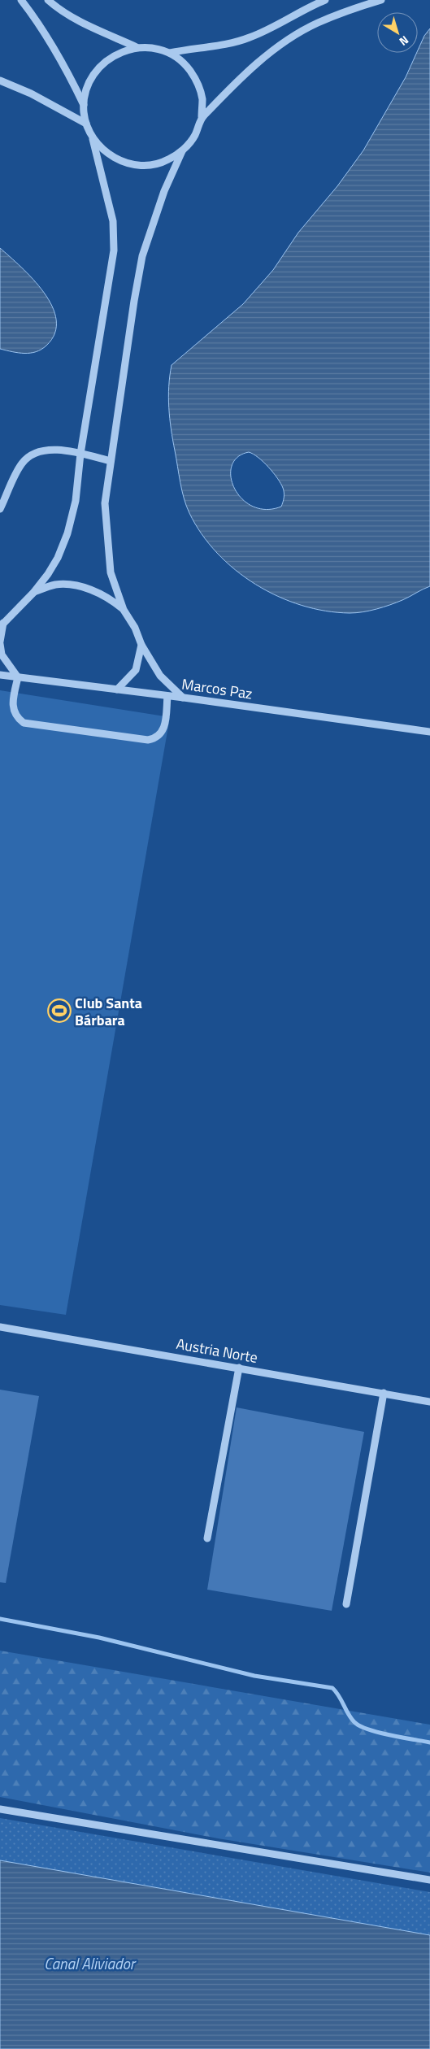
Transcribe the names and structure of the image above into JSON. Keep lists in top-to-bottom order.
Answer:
{
  "streets": {
    "street": ["Marcos Paz", "Austria Norte"]
  },
  "water": ["Canal Aliviador"],
  "places": {
    "sports": ["Club Santa Bárbara"]
  },
  "north": "bottom right"
}
